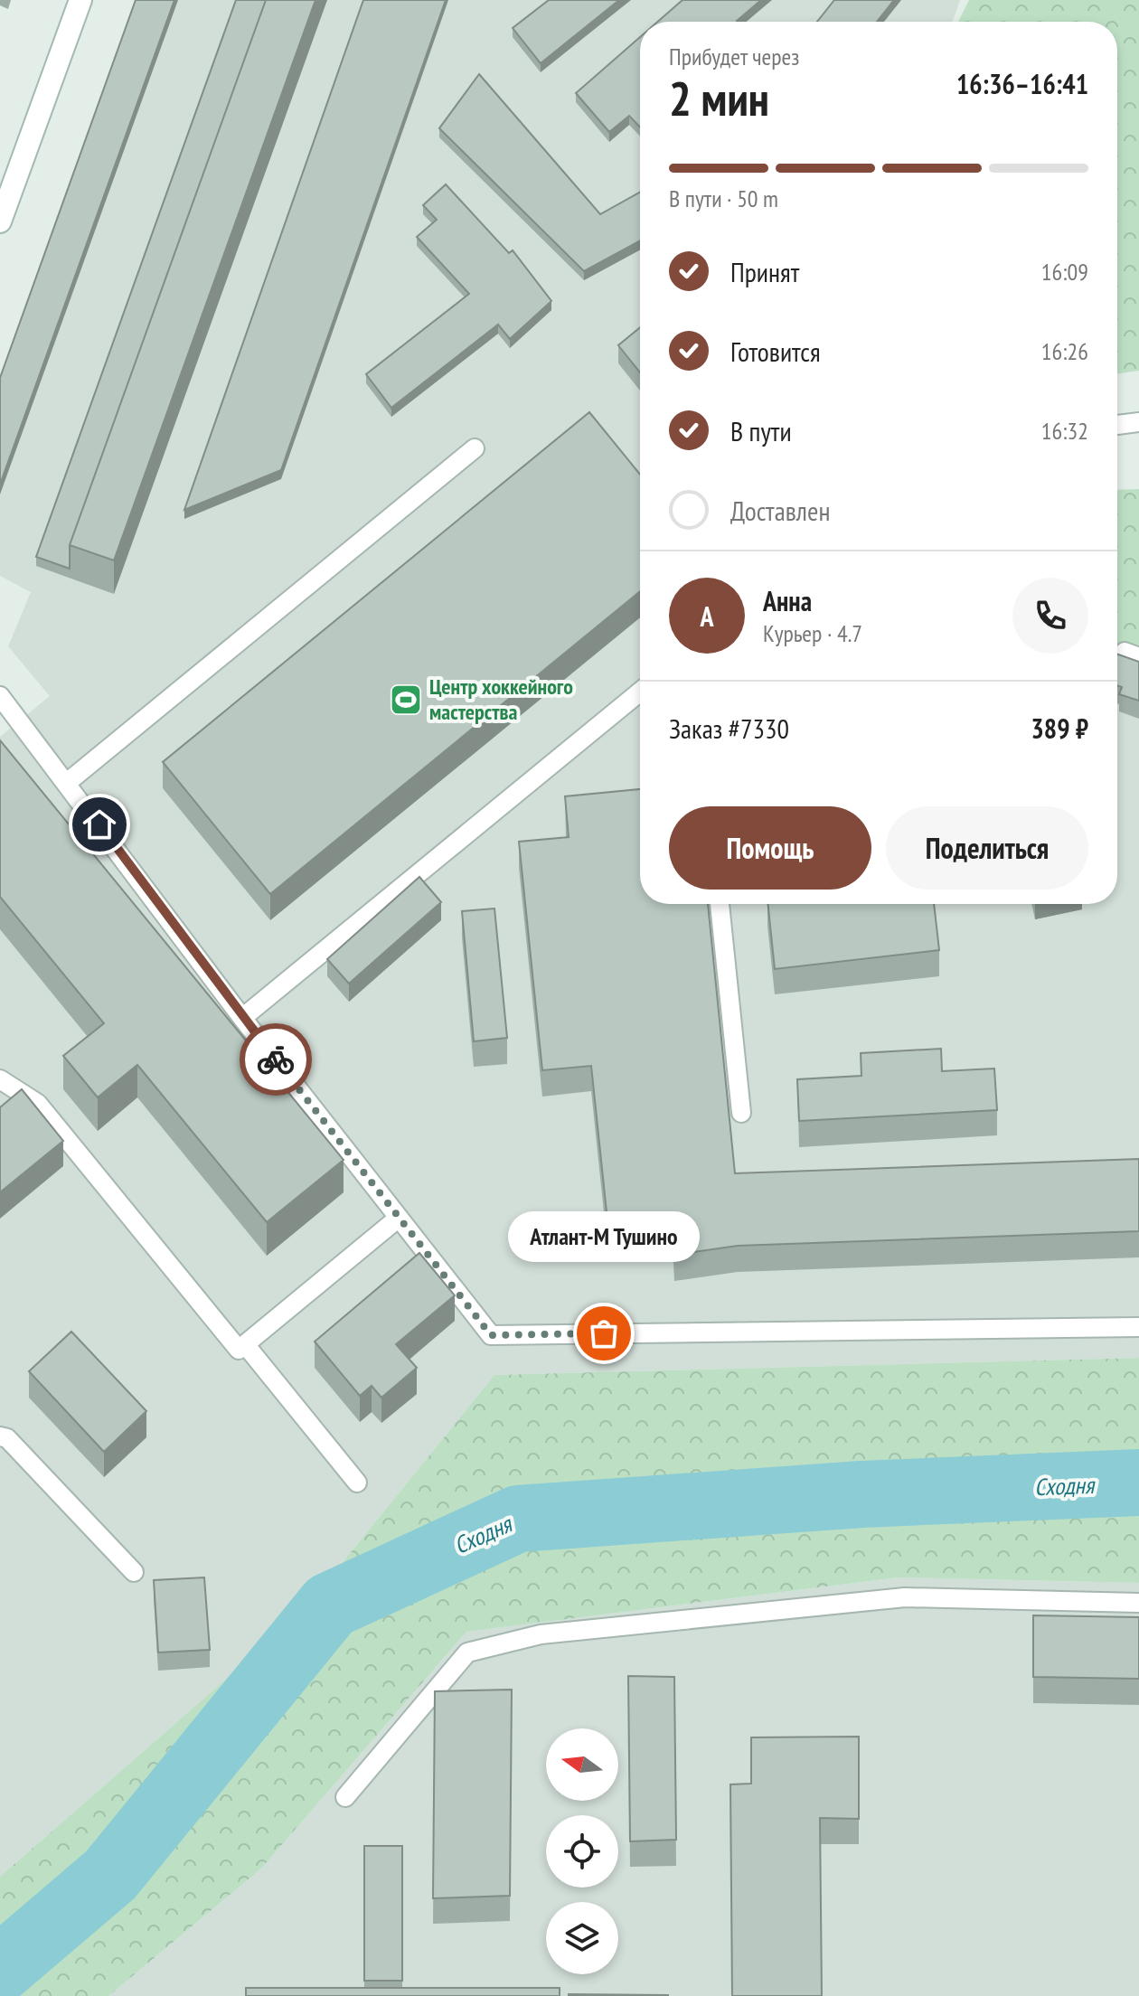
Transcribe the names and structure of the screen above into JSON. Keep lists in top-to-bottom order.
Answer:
{
  "water": ["Сходня"],
  "places": {
    "sports": ["Центр хоккейного мастерства"],
    "other": ["Атлант-М Тушино"]
  },
  "north": "left",
  "page": {
    "heading": ["2 мин", "Прибудет через", "16:36–16:41"],
    "panel": [
      "Анна",
      "Курьер · 4.7",
      "Заказ #7330",
      "389 ₽"
    ],
    "bar": "В пути · 50 m",
    "list": [
      ["Принят", "16:09"],
      ["Готовится", "16:26"],
      ["В пути", "16:32"],
      "Доставлен"
    ],
    "round": "А",
    "buttons": ["Помощь", "Поделиться"],
    "bubble": "Атлант-М Тушино"
  }
}
